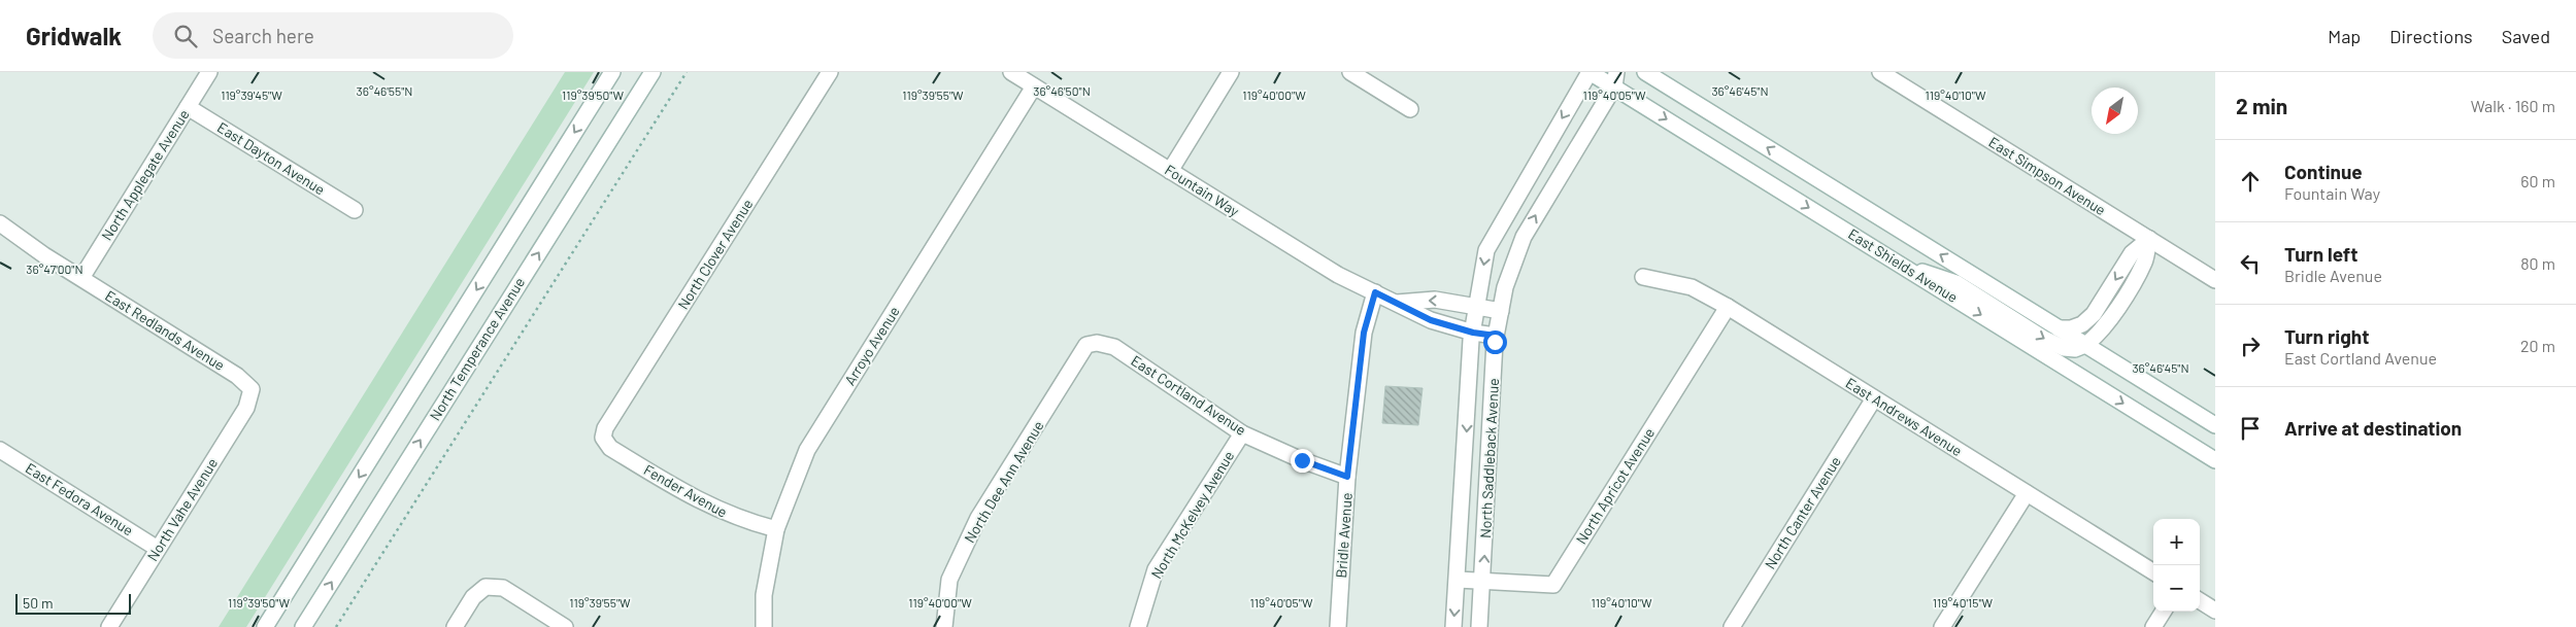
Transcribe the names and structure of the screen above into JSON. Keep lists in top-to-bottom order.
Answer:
{
  "streets": {
    "street": [
      "East Dayton Avenue",
      "North Applegate Avenue",
      "East Simpson Avenue",
      "Fountain Way",
      "North Clover Avenue",
      "East Shields Avenue",
      "East Redlands Avenue",
      "Arroyo Avenue",
      "North Temperance Avenue",
      "East Cortland Avenue",
      "East Andrews Avenue",
      "North Saddleback Avenue",
      "North Dee Ann Avenue",
      "North Apricot Avenue",
      "Fender Avenue",
      "East Fedora Avenue",
      "North Vahe Avenue",
      "North Canter Avenue",
      "North McKelvey Avenue",
      "Bridle Avenue"
    ]
  },
  "crossings": [
    ["East Dayton Avenue", "North Applegate Avenue"],
    ["North Applegate Avenue", "East Redlands Avenue"],
    ["Fountain Way", "Arroyo Avenue"],
    ["Fountain Way", "North Saddleback Avenue"],
    ["Fountain Way", "Bridle Avenue"],
    ["North Clover Avenue", "Fender Avenue"],
    ["East Shields Avenue", "North Saddleback Avenue"],
    ["East Redlands Avenue", "North Vahe Avenue"],
    ["Arroyo Avenue", "Fender Avenue"],
    ["East Cortland Avenue", "North Dee Ann Avenue"],
    ["East Cortland Avenue", "North McKelvey Avenue"],
    ["East Cortland Avenue", "Bridle Avenue"],
    ["East Andrews Avenue", "North Apricot Avenue"],
    ["East Andrews Avenue", "North Canter Avenue"],
    ["North Saddleback Avenue", "North Apricot Avenue"],
    ["East Fedora Avenue", "North Vahe Avenue"]
  ],
  "scale_bar": "50 m",
  "north": "bottom left",
  "page": {
    "header": "Gridwalk",
    "search": "Search here",
    "nav": ["Map", "Directions", "Saved"],
    "heading": ["2 min", "Walk · 160 m"],
    "list": [
      ["Continue", "Fountain Way", "60 m"],
      ["Turn left", "Bridle Avenue", "80 m"],
      ["Turn right", "East Cortland Avenue", "20 m"],
      "Arrive at destination"
    ],
    "map_buttons": ["+", "−"],
    "scale": "50 m"
  },
  "coordinates": [
    "36°46'55\"N",
    "36°46'50\"N",
    "36°46'45\"N",
    "119°39'45\"W",
    "119°39'50\"W",
    "119°39'55\"W",
    "119°40'00\"W",
    "119°40'05\"W",
    "119°40'10\"W",
    "36°47'00\"N",
    "119°40'15\"W"
  ]
}
